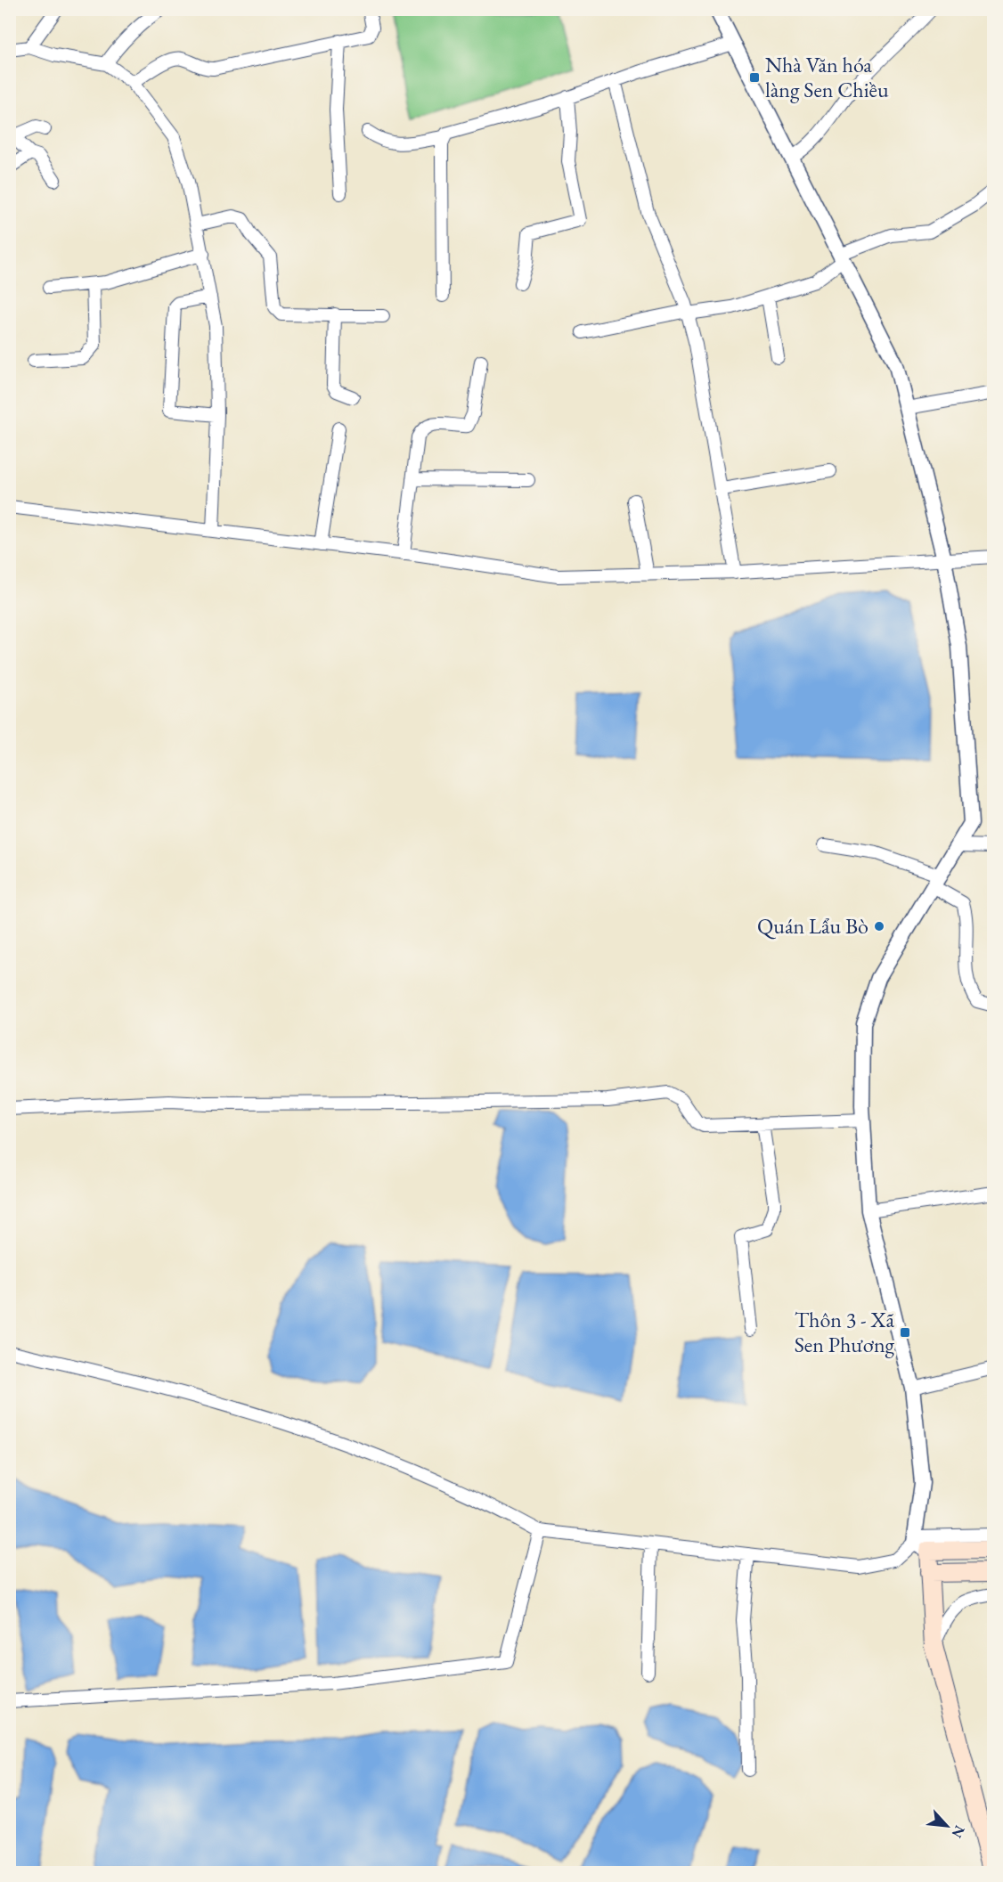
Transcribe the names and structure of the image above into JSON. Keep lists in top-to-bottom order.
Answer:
{
  "places": {
    "transit": ["Nhà Văn hóa làng Sen Chiều", "Thôn 3 - Xã Sen Phương"],
    "other": ["Quán Lẩu Bò"]
  },
  "north": "bottom right"
}
